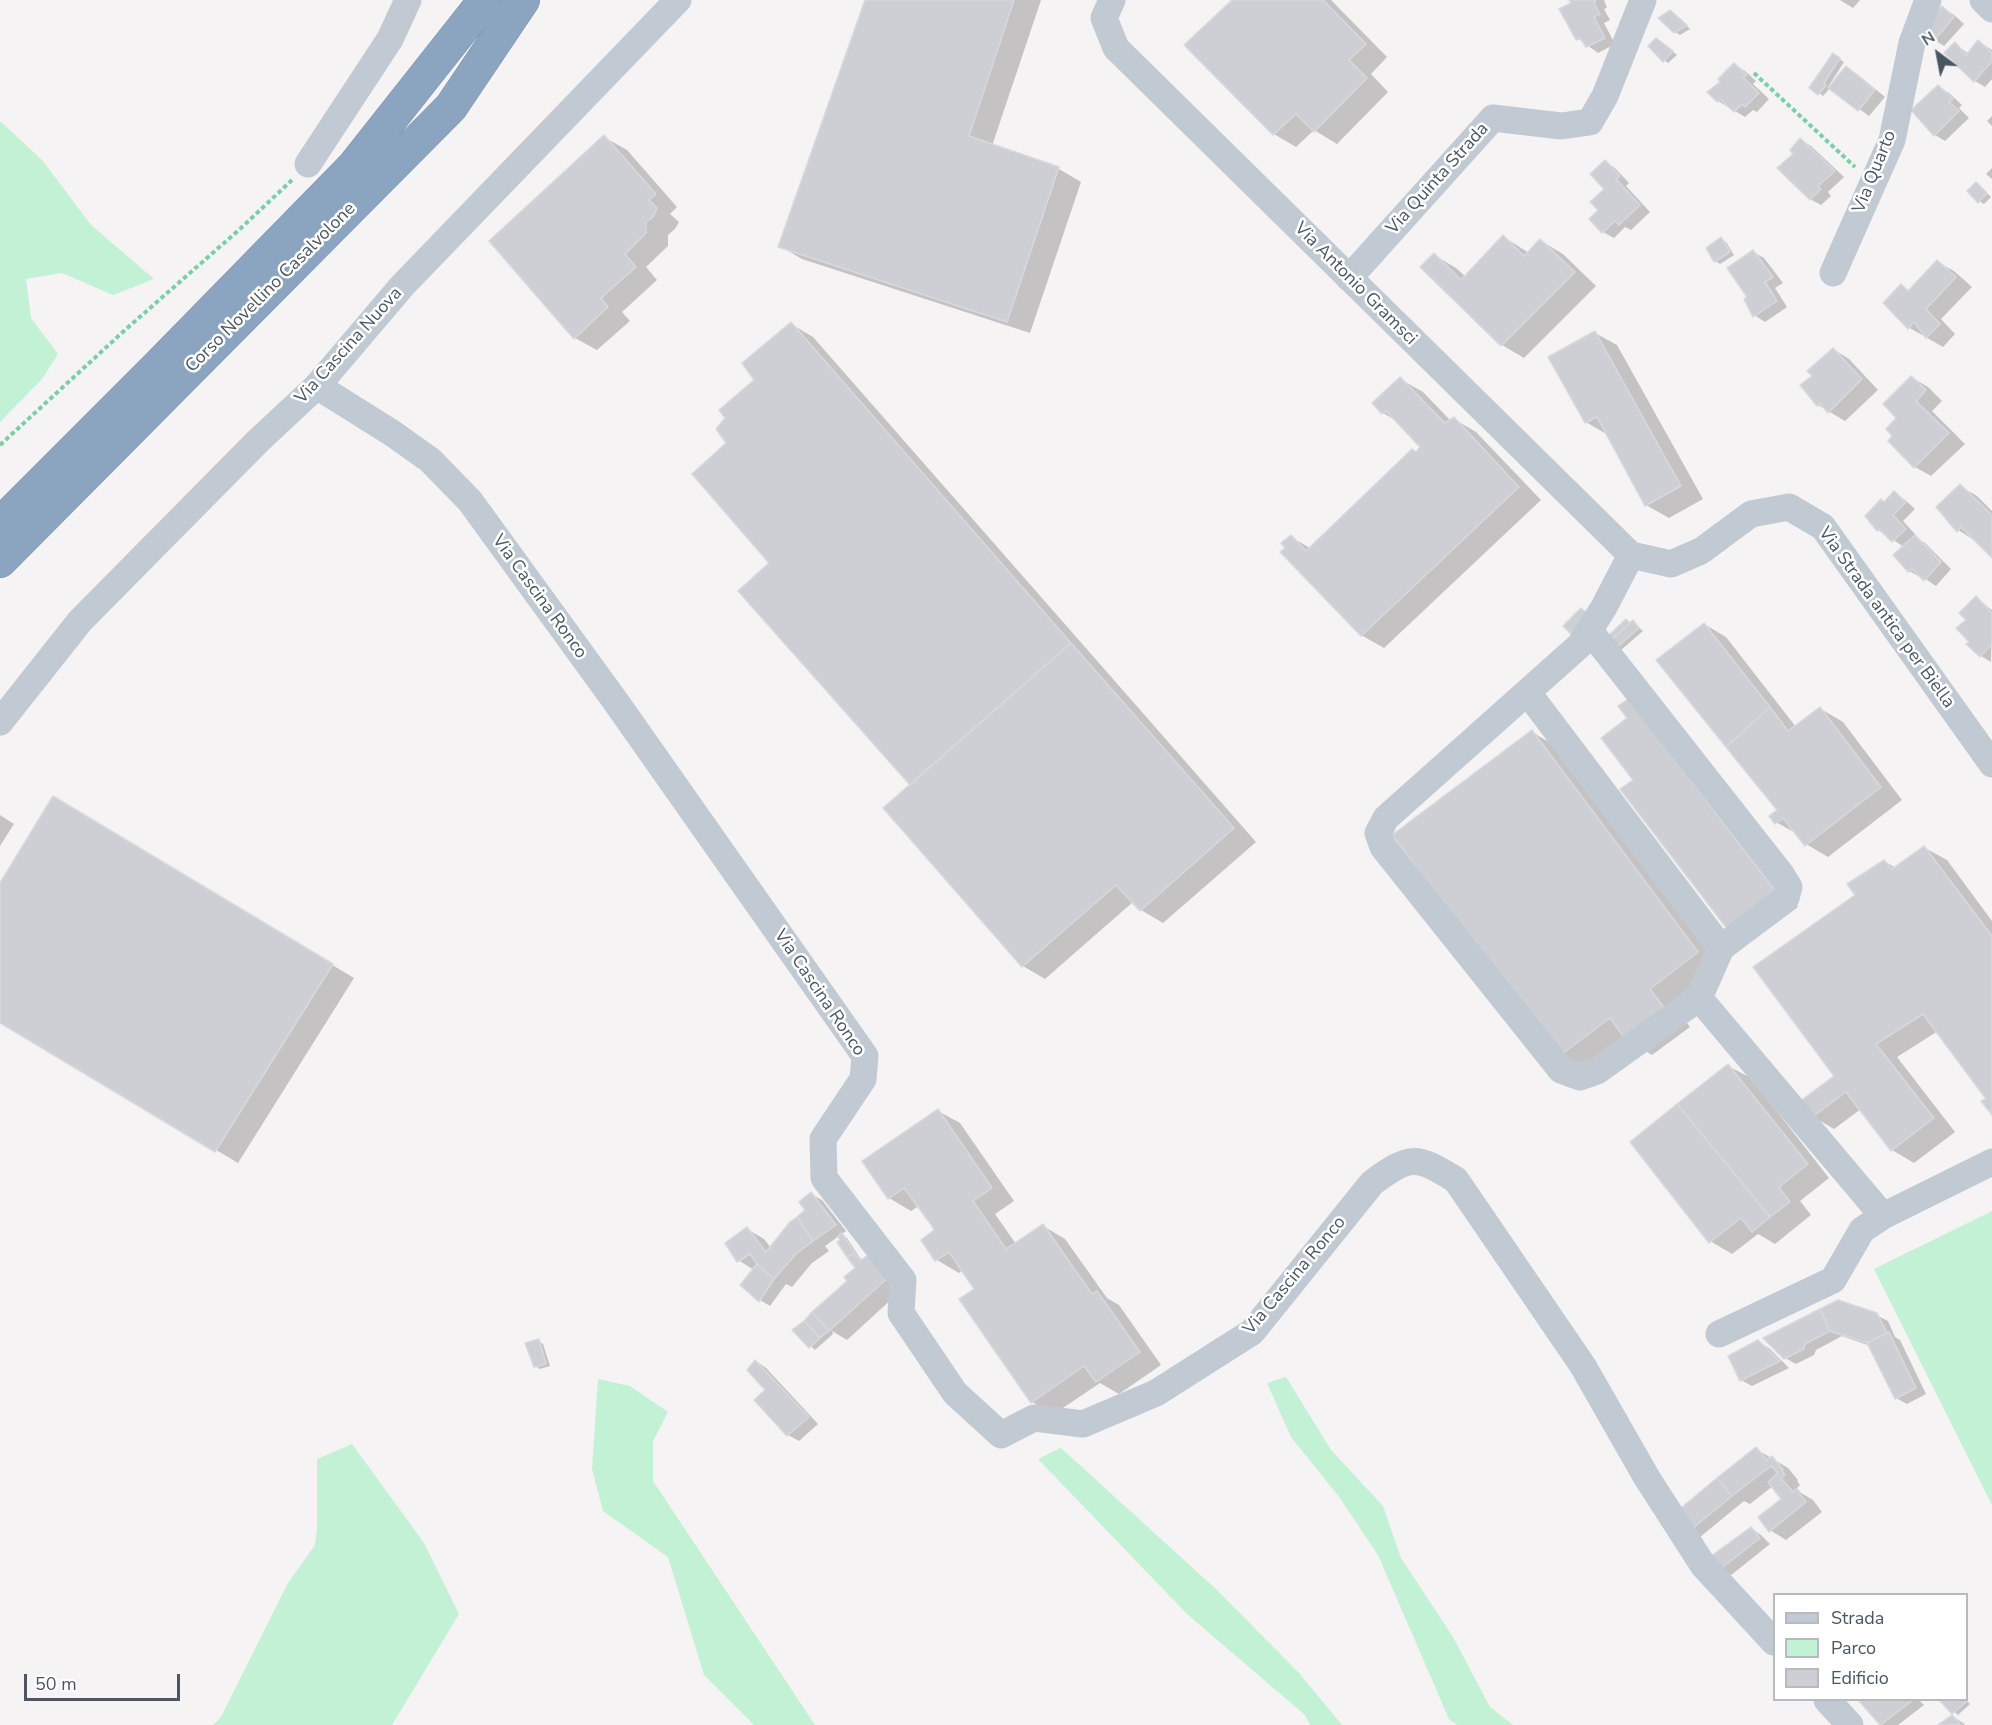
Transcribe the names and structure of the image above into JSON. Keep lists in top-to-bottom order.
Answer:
{
  "streets": {
    "highway": ["Corso Novellino Casalvolone"],
    "street": [
      "Via Quarto",
      "Via Quinta Strada",
      "Via Antonio Gramsci",
      "Via Cascina Nuova",
      "Via Cascina Ronco",
      "Via Strada antica per Biella"
    ]
  },
  "crossings": [
    ["Via Quinta Strada", "Via Antonio Gramsci"],
    ["Via Antonio Gramsci", "Via Strada antica per Biella"],
    ["Via Cascina Nuova", "Via Cascina Ronco"]
  ],
  "legend": ["Strada", "Parco", "Edificio"],
  "scale_bar": "50 m",
  "north": "top left"
}
